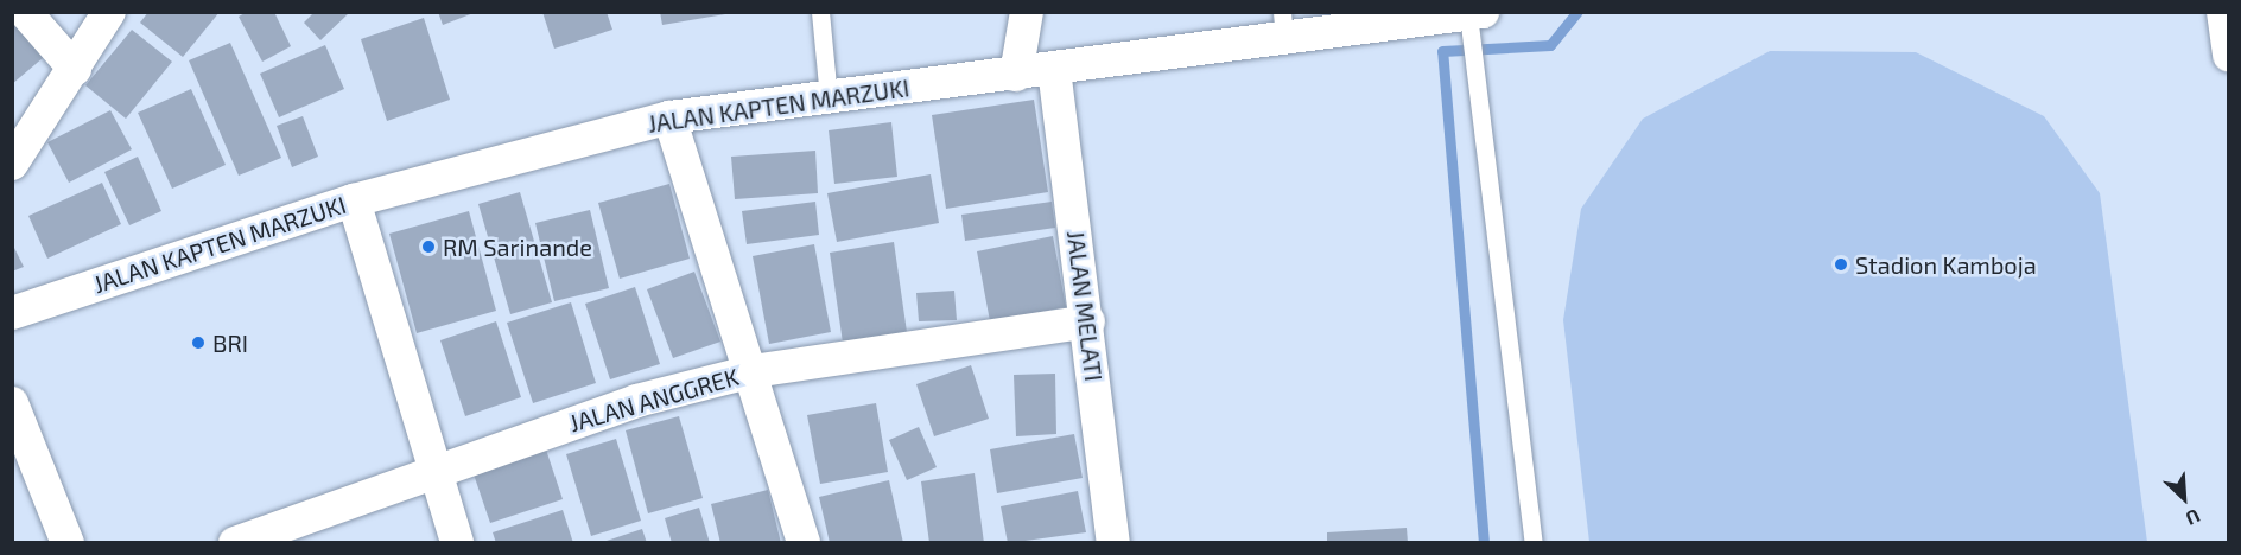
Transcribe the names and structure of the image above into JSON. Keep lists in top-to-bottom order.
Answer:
{
  "streets": {
    "street": ["JALAN KAPTEN MARZUKI", "JALAN MELATI", "JALAN ANGGREK"]
  },
  "crossings": [
    ["JALAN KAPTEN MARZUKI", "JALAN MELATI"],
    ["JALAN MELATI", "JALAN ANGGREK"]
  ],
  "places": ["RM Sarinande", "Stadion Kamboja", "BRI"],
  "north": "bottom right"
}
